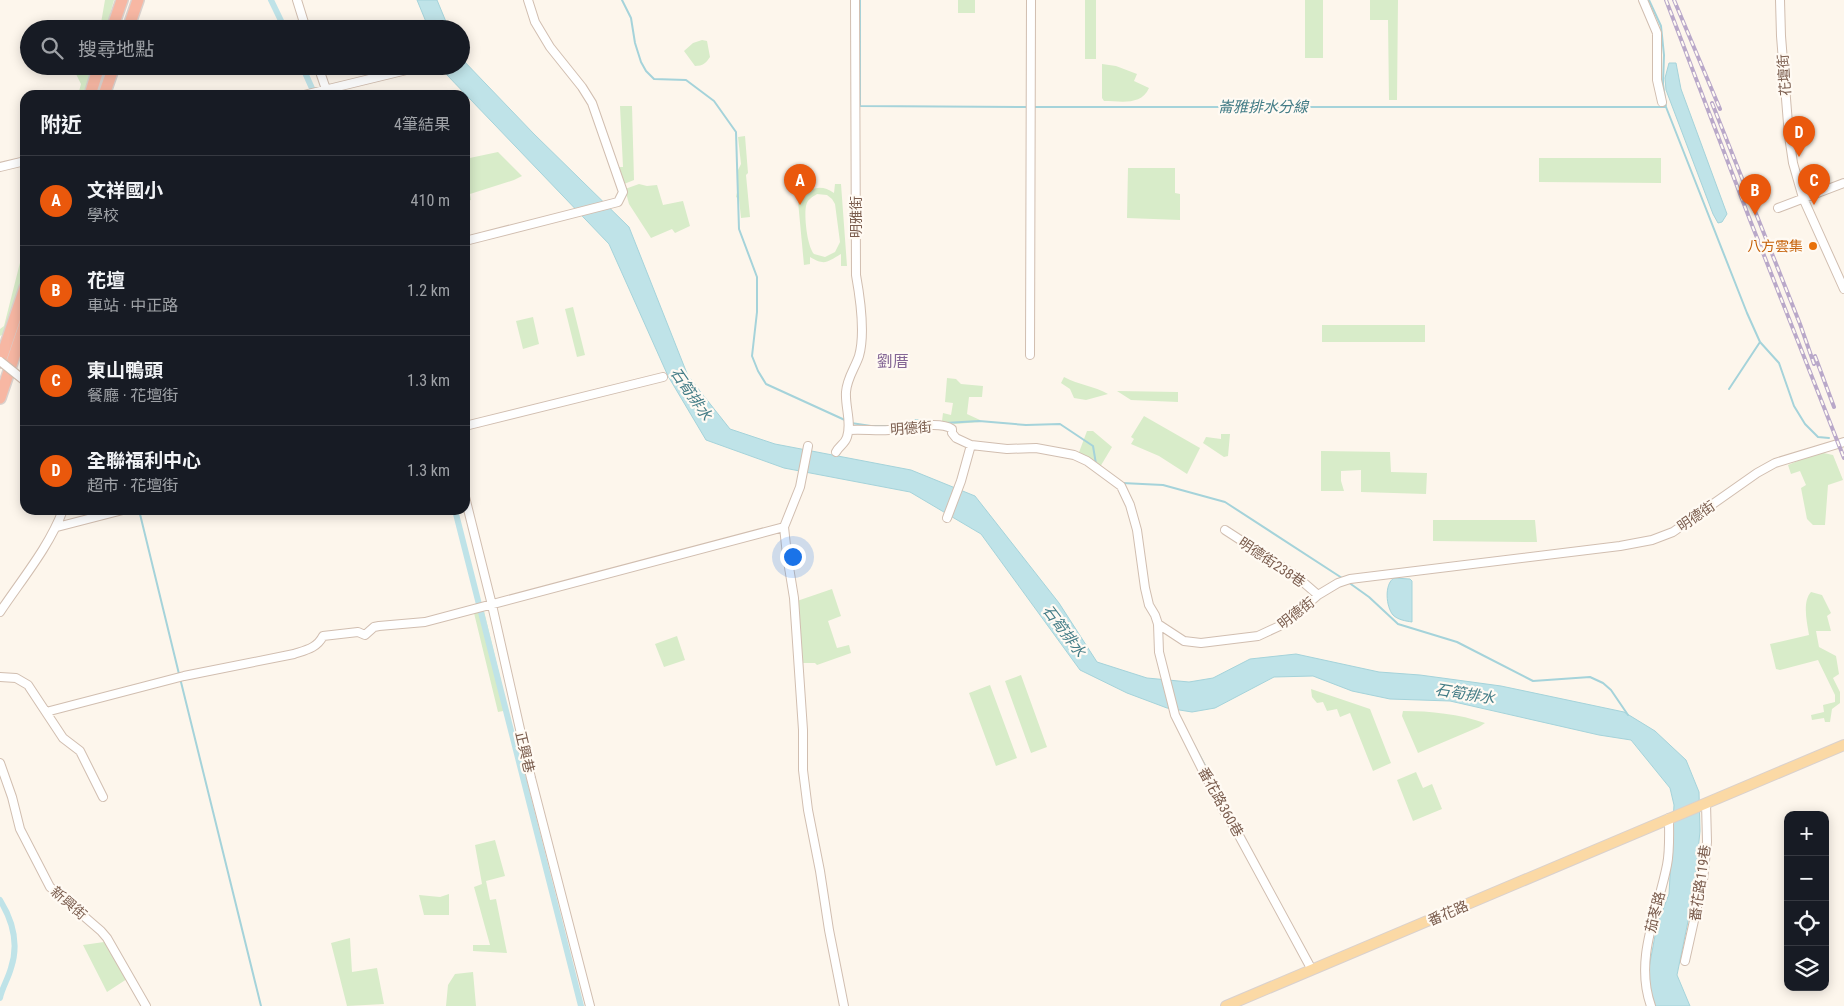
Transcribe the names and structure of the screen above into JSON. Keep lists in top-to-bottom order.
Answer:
{
  "streets": {
    "main road": ["番花路"],
    "street": [
      "花壇街",
      "明雅街",
      "明德街",
      "明德街238巷",
      "正興巷",
      "番花路360巷",
      "番花路119巷",
      "新興街",
      "茄苳路"
    ]
  },
  "crossings": [
    ["明雅街", "明德街"],
    ["明德街", "明德街238巷"],
    ["明德街", "番花路360巷"],
    ["番花路360巷", "番花路"],
    ["番花路119巷", "番花路"],
    ["茄苳路", "番花路"]
  ],
  "districts": ["劉厝"],
  "water": ["崙雅排水分線", "石筍排水"],
  "places": ["八方雲集"],
  "page": {
    "search": "搜尋地點",
    "heading": ["附近", "4筆結果"],
    "pins": [
      "D",
      "A",
      "C",
      "B"
    ],
    "list": [
      {
        "mark": "A",
        "name": "文祥國小",
        "note": "學校",
        "value": "410 m"
      },
      {
        "mark": "B",
        "name": "花壇",
        "note": "車站 · 中正路",
        "value": "1.2 km"
      },
      {
        "mark": "C",
        "name": "東山鴨頭",
        "note": "餐廳 · 花壇街",
        "value": "1.3 km"
      },
      {
        "mark": "D",
        "name": "全聯福利中心",
        "note": "超市 · 花壇街",
        "value": "1.3 km"
      }
    ],
    "map_buttons": ["+", "−"]
  }
}
